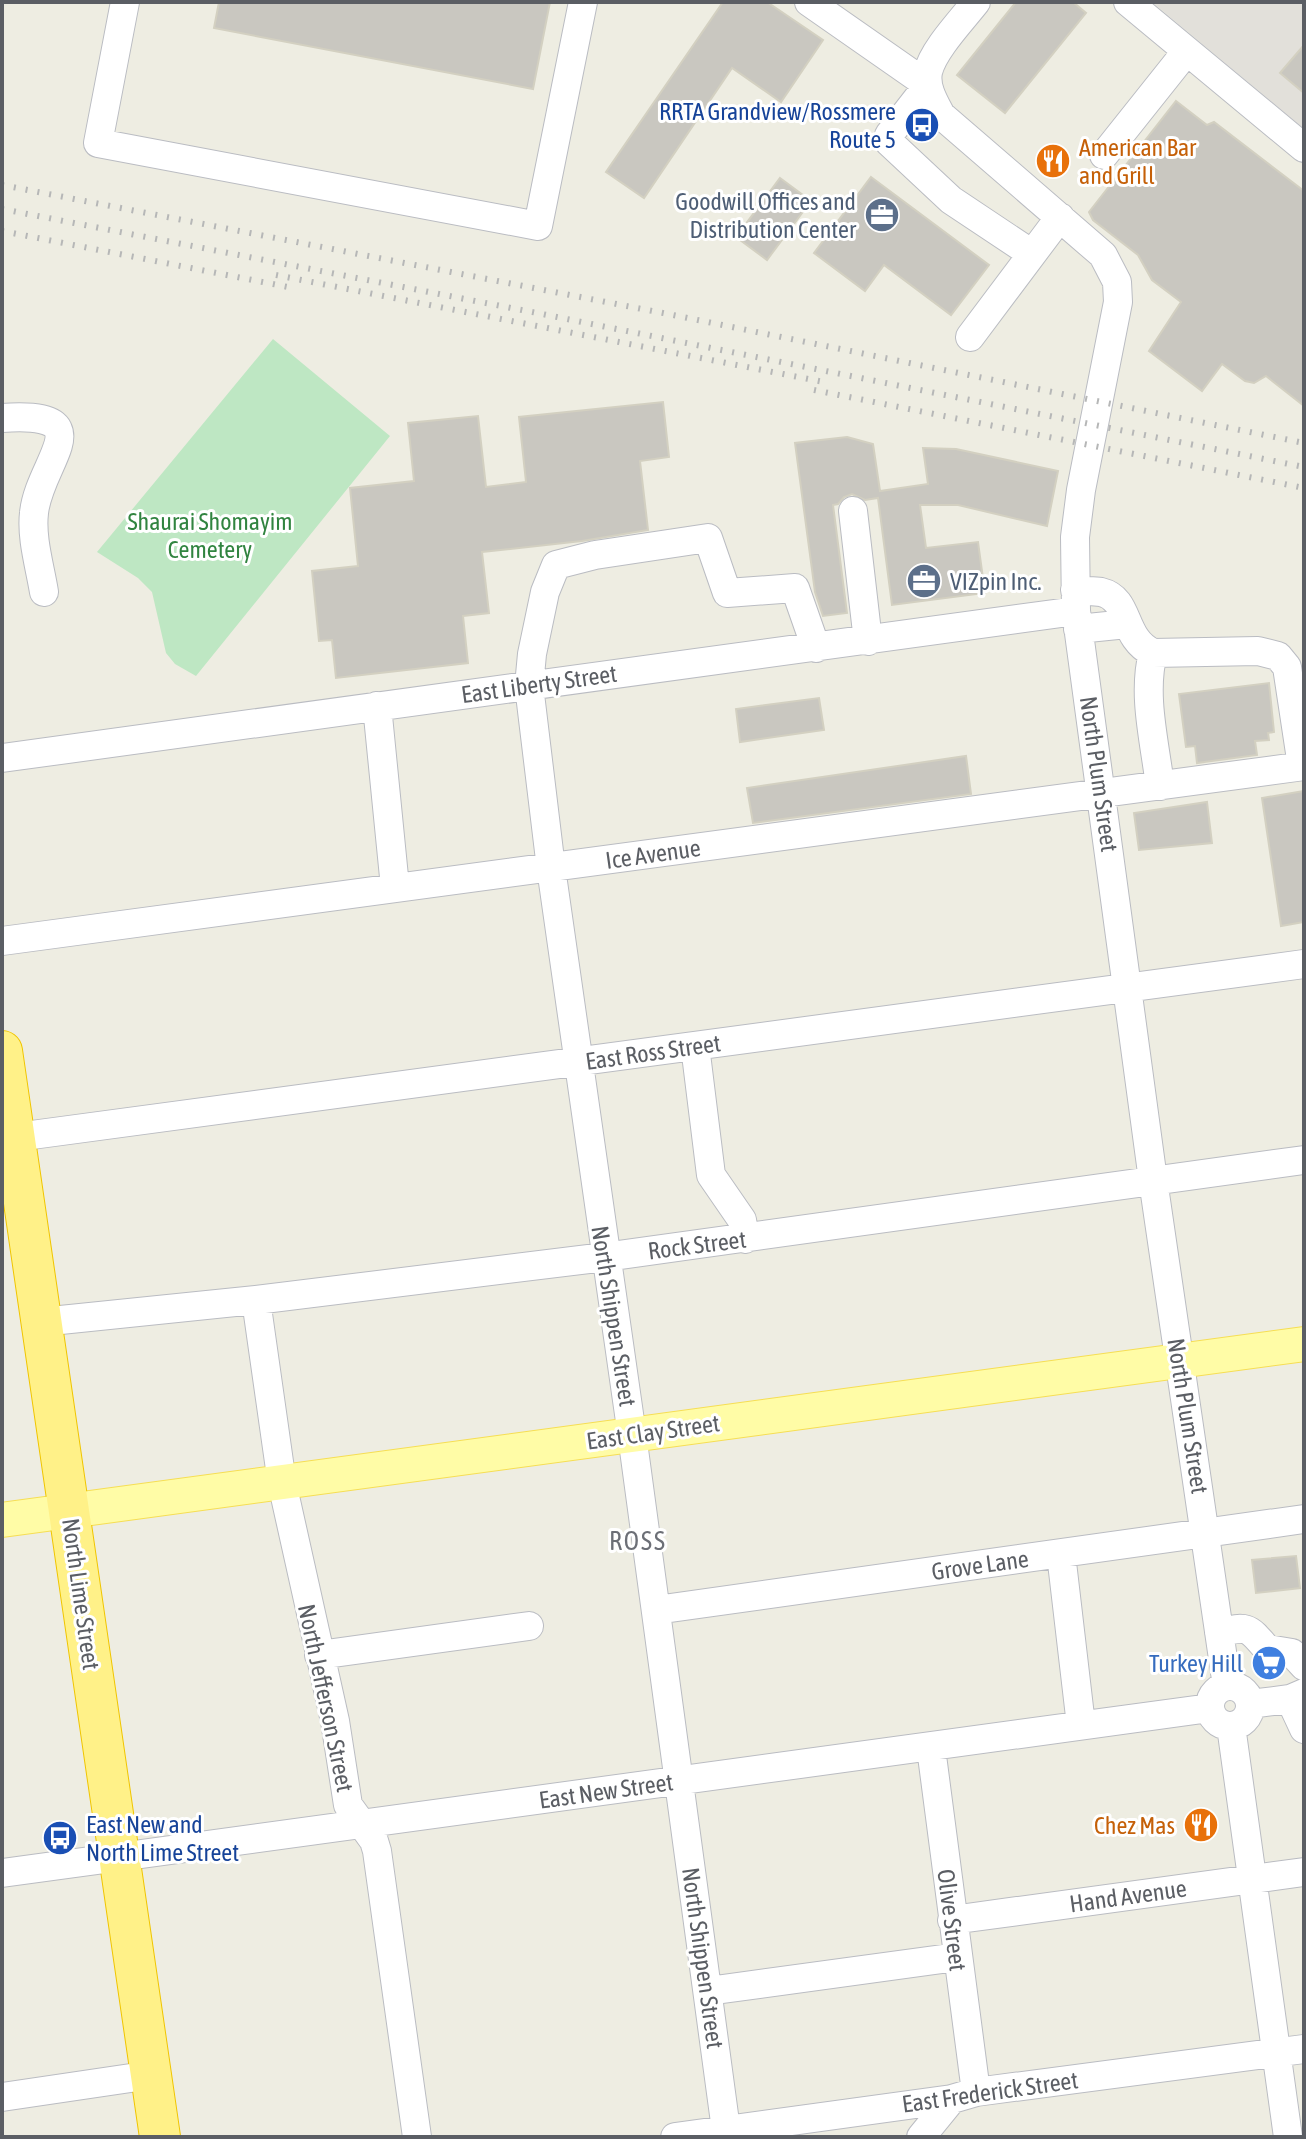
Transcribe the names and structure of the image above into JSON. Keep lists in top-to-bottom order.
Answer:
{
  "streets": {
    "highway": ["North Lime Street"],
    "main road": ["East Clay Street"],
    "street": [
      "East Liberty Street",
      "North Plum Street",
      "Ice Avenue",
      "East Ross Street",
      "Rock Street",
      "North Shippen Street",
      "Grove Lane",
      "North Jefferson Street",
      "East New Street",
      "Hand Avenue",
      "Olive Street",
      "East Frederick Street"
    ]
  },
  "crossings": [
    ["East Liberty Street", "North Plum Street"],
    ["East Liberty Street", "North Shippen Street"],
    ["North Plum Street", "Ice Avenue"],
    ["North Plum Street", "East Ross Street"],
    ["North Plum Street", "Rock Street"],
    ["North Plum Street", "East Clay Street"],
    ["North Plum Street", "Grove Lane"],
    ["North Plum Street", "East New Street"],
    ["North Plum Street", "Hand Avenue"],
    ["North Plum Street", "East Frederick Street"],
    ["Ice Avenue", "North Shippen Street"],
    ["East Ross Street", "North Shippen Street"],
    ["East Ross Street", "North Lime Street"],
    ["Rock Street", "North Shippen Street"],
    ["Rock Street", "North Lime Street"],
    ["Rock Street", "North Jefferson Street"],
    ["North Shippen Street", "East Clay Street"],
    ["North Shippen Street", "Grove Lane"],
    ["North Shippen Street", "East New Street"],
    ["North Shippen Street", "East Frederick Street"],
    ["East Clay Street", "North Lime Street"],
    ["East Clay Street", "North Jefferson Street"],
    ["North Lime Street", "East New Street"],
    ["North Jefferson Street", "East New Street"],
    ["East New Street", "Olive Street"],
    ["Hand Avenue", "Olive Street"],
    ["Olive Street", "East Frederick Street"]
  ],
  "districts": ["ROSS"],
  "parks": ["Shaurai Shomayim Cemetery"],
  "places": {
    "bus stop": ["RRTA Grandview/Rossmere Route 5", "East New and North Lime Street"],
    "restaurant": ["American Bar and Grill", "Chez Mas"],
    "office": ["Goodwill Offices and Distribution Center", "VIZpin Inc."],
    "supermarket": ["Turkey Hill"]
  }
}
